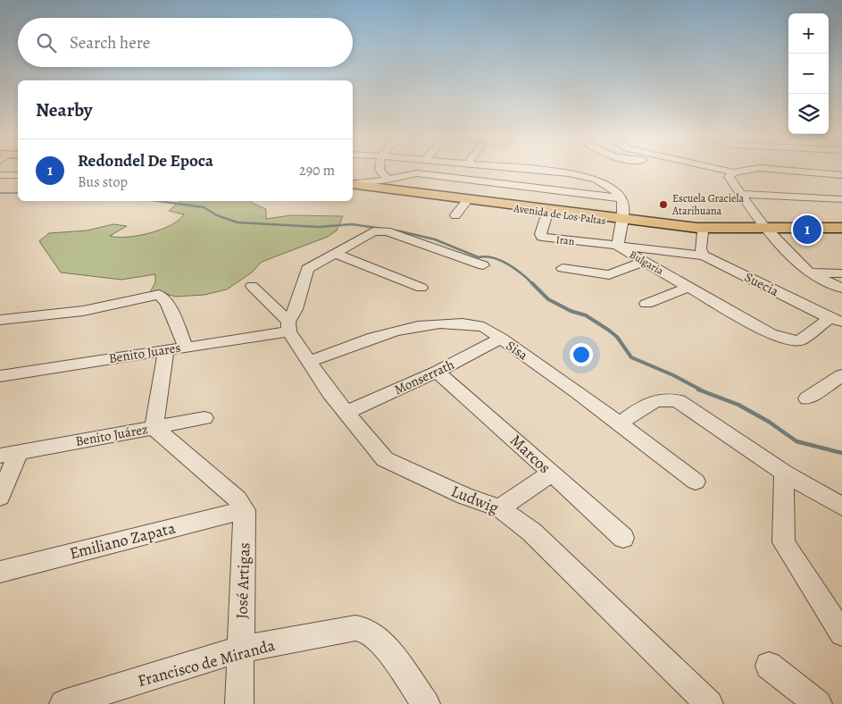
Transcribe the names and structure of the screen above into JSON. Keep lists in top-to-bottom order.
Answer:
{
  "streets": {
    "main road": ["Avenida de Los Paltas"],
    "street": [
      "Iran",
      "Bulgaria",
      "Suecia",
      "Sisa",
      "Benito Juares",
      "Monserrath",
      "Benito Juárez",
      "Marcos",
      "Ludwig",
      "Emiliano Zapata",
      "José Artigas",
      "Francisco de Miranda"
    ]
  },
  "crossings": [
    ["Avenida de Los Paltas", "Iran"],
    ["Avenida de Los Paltas", "Bulgaria"],
    ["Iran", "Bulgaria"],
    ["Bulgaria", "Suecia"],
    ["Sisa", "Monserrath"],
    ["Sisa", "Ludwig"],
    ["Benito Juares", "Ludwig"],
    ["Monserrath", "Marcos"],
    ["Monserrath", "Ludwig"],
    ["Emiliano Zapata", "José Artigas"],
    ["José Artigas", "Francisco de Miranda"]
  ],
  "places": ["Escuela Graciela Atarihuana"],
  "page": {
    "map_buttons": ["+", "−"],
    "search": "Search here",
    "heading": "Nearby",
    "list": [
      {
        "mark": "1",
        "name": "Redondel De Epoca",
        "note": "Bus stop",
        "value": "290 m"
      }
    ],
    "pins": "1"
  }
}
